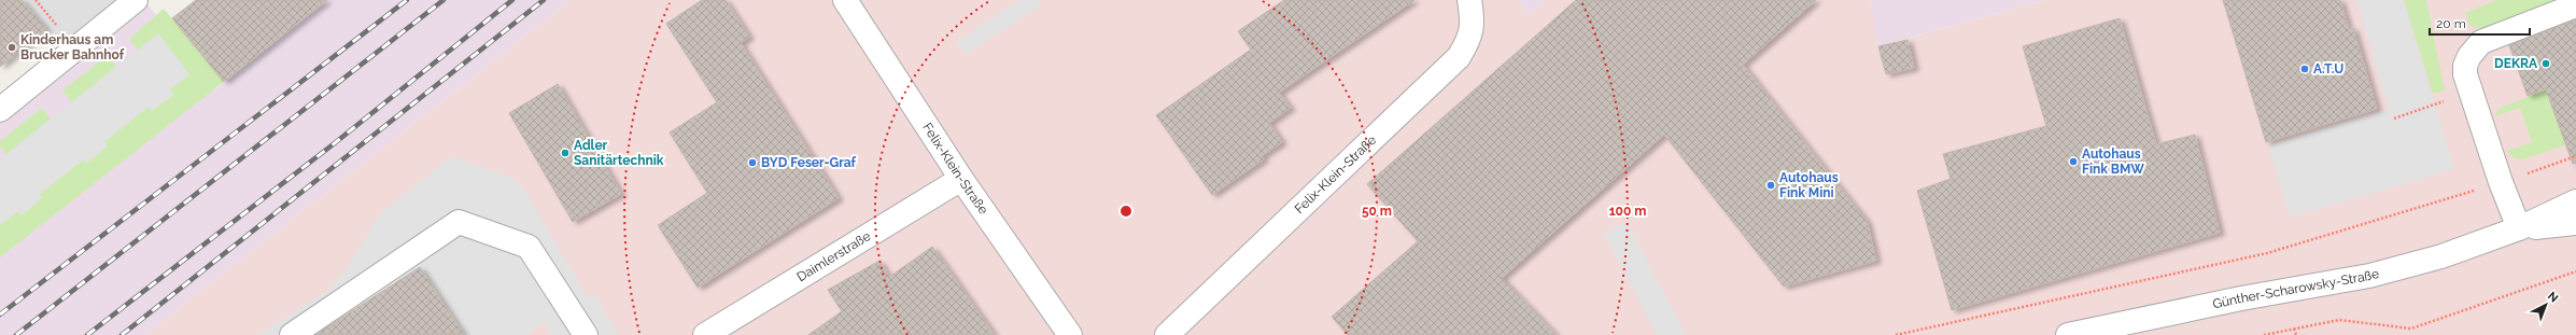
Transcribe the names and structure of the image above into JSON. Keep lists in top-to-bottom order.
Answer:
{
  "streets": {
    "street": ["Felix-Klein-Straße", "Daimlerstraße", "Günther-Scharowsky-Straße"]
  },
  "crossings": [
    ["Felix-Klein-Straße", "Daimlerstraße"]
  ],
  "places": [
    "Kinderhaus am Brucker Bahnhof",
    "DEKRA",
    "A.T.U",
    "Adler Sanitärtechnik",
    "Autohaus Fink BMW",
    "BYD Feser-Graf",
    "Autohaus Fink Mini"
  ],
  "scale_bar": "20 m",
  "north": "top right",
  "rings": ["50 m", "100 m"]
}
